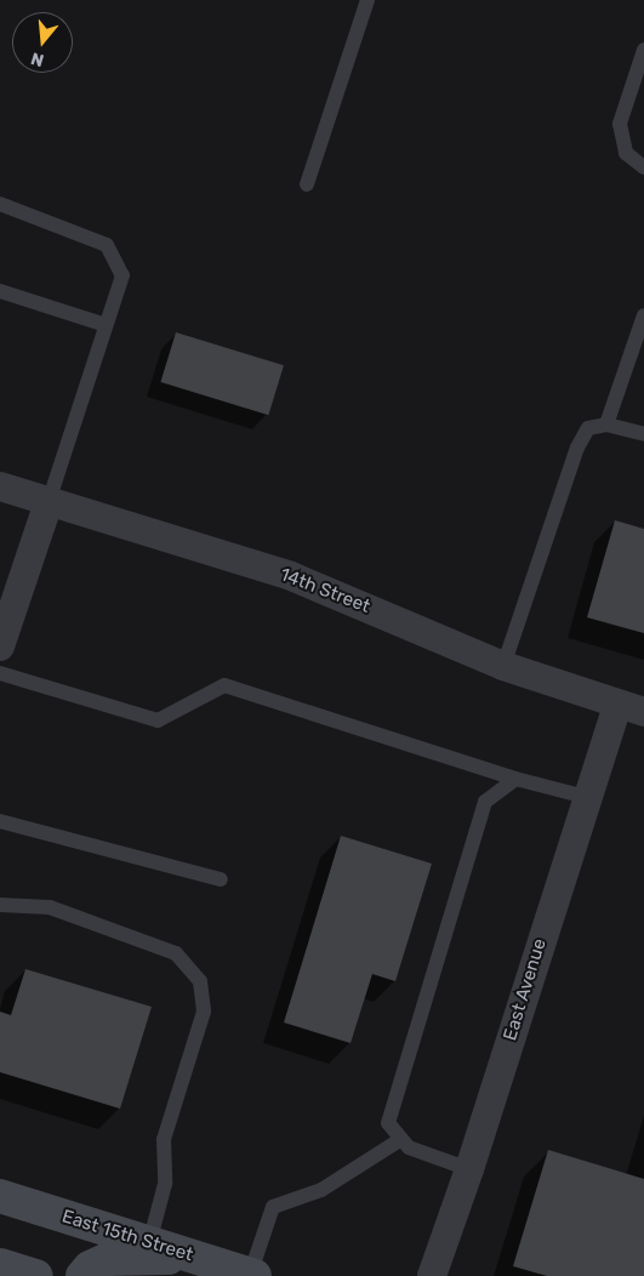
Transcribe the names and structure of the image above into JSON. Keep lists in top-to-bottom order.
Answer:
{
  "streets": {
    "main road": ["East 15th Street"],
    "street": ["14th Street", "East Avenue"]
  },
  "crossings": [
    ["14th Street", "East Avenue"]
  ],
  "north": "bottom"
}
